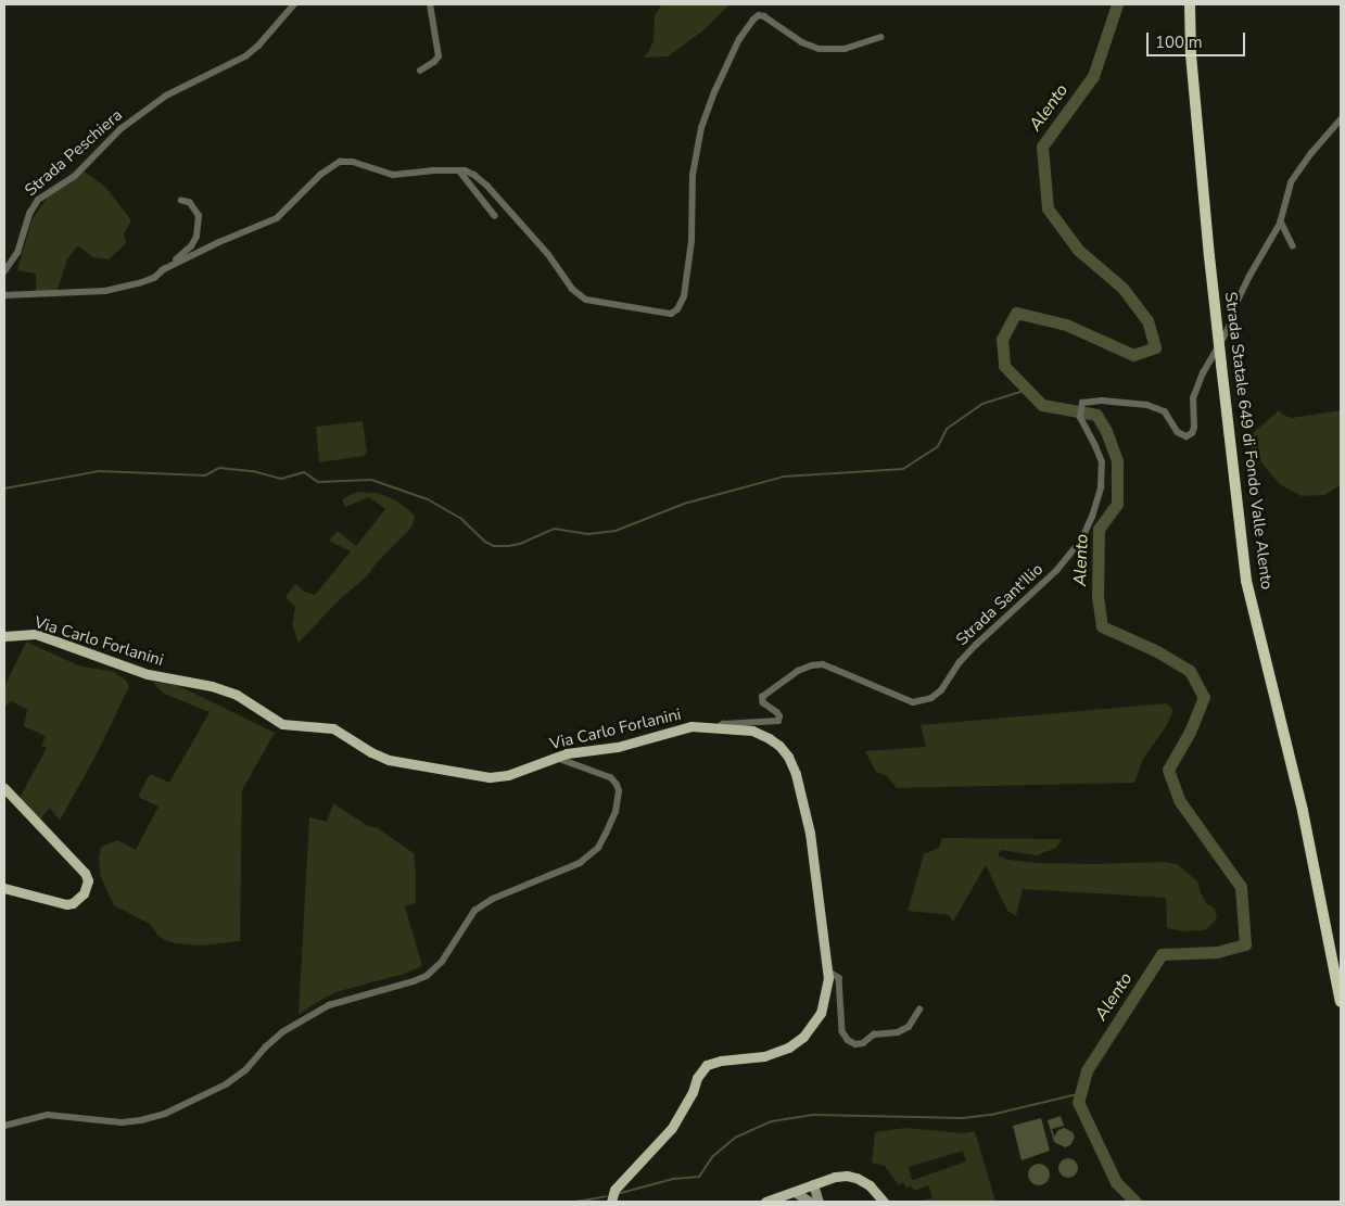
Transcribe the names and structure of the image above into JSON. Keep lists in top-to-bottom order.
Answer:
{
  "streets": {
    "highway": ["Strada Statale 649 di Fondo Valle Alento"],
    "main road": ["Via Carlo Forlanini"],
    "street": ["Strada Peschiera", "Strada Sant'Ilio"]
  },
  "crossings": [
    ["Strada Sant'Ilio", "Via Carlo Forlanini"]
  ],
  "water": ["Alento"],
  "scale_bar": "100 m"
}
